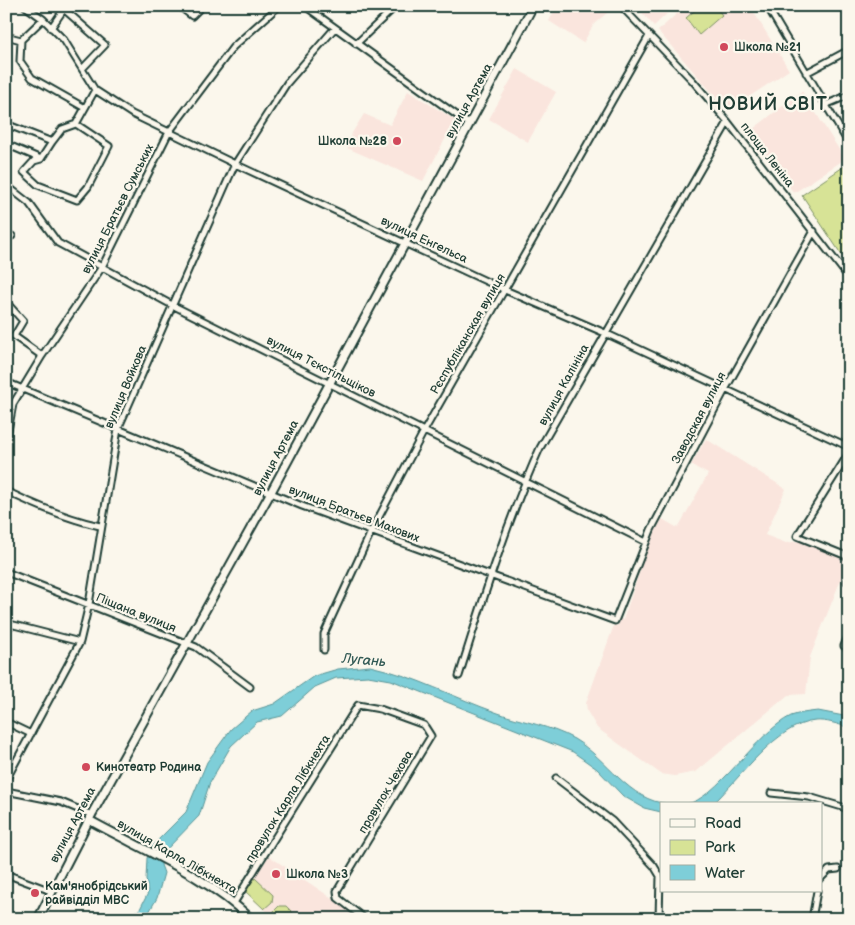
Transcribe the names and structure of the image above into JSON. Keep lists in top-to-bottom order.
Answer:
{
  "streets": {
    "street": [
      "вулиця Артема",
      "площа Леніна",
      "вулиця Братьєв Сумських",
      "вулиця Енгельса",
      "Рєспубліканская вулиця",
      "вулиця Тєкстільщіков",
      "вулиця Калініна",
      "вулиця Войкова",
      "Заводская вулиця",
      "вулиця Братьєв Махових",
      "Піщана вулиця",
      "провулок Чехова",
      "провулок Карла Лібкнехта",
      "вулиця Карла Лібкнехта"
    ]
  },
  "crossings": [
    ["вулиця Артема", "вулиця Енгельса"],
    ["вулиця Артема", "вулиця Тєкстільщіков"],
    ["вулиця Артема", "вулиця Братьєв Махових"],
    ["вулиця Артема", "Піщана вулиця"],
    ["вулиця Артема", "вулиця Карла Лібкнехта"],
    ["площа Леніна", "Рєспубліканская вулиця"],
    ["площа Леніна", "вулиця Калініна"],
    ["площа Леніна", "Заводская вулиця"],
    ["вулиця Братьєв Сумських", "вулиця Енгельса"],
    ["вулиця Братьєв Сумських", "вулиця Тєкстільщіков"],
    ["вулиця Братьєв Сумських", "вулиця Братьєв Махових"],
    ["вулиця Енгельса", "Рєспубліканская вулиця"],
    ["вулиця Енгельса", "вулиця Калініна"],
    ["вулиця Енгельса", "вулиця Войкова"],
    ["вулиця Енгельса", "Заводская вулиця"],
    ["Рєспубліканская вулиця", "вулиця Тєкстільщіков"],
    ["Рєспубліканская вулиця", "вулиця Братьєв Махових"],
    ["вулиця Тєкстільщіков", "вулиця Калініна"],
    ["вулиця Тєкстільщіков", "вулиця Войкова"],
    ["вулиця Тєкстільщіков", "Заводская вулиця"],
    ["вулиця Калініна", "вулиця Братьєв Махових"],
    ["вулиця Войкова", "вулиця Братьєв Махових"],
    ["вулиця Войкова", "Піщана вулиця"],
    ["Заводская вулиця", "вулиця Братьєв Махових"],
    ["провулок Чехова", "провулок Карла Лібкнехта"],
    ["провулок Карла Лібкнехта", "вулиця Карла Лібкнехта"]
  ],
  "districts": ["НОВИЙ СВІТ"],
  "water": ["Лугань"],
  "places": [
    "Школа №21",
    "Школа №28",
    "Кинотеатр Родина",
    "Школа №3",
    "Кам'янобрідський райвідділ МВС"
  ],
  "legend": ["Road", "Park", "Water"]
}
